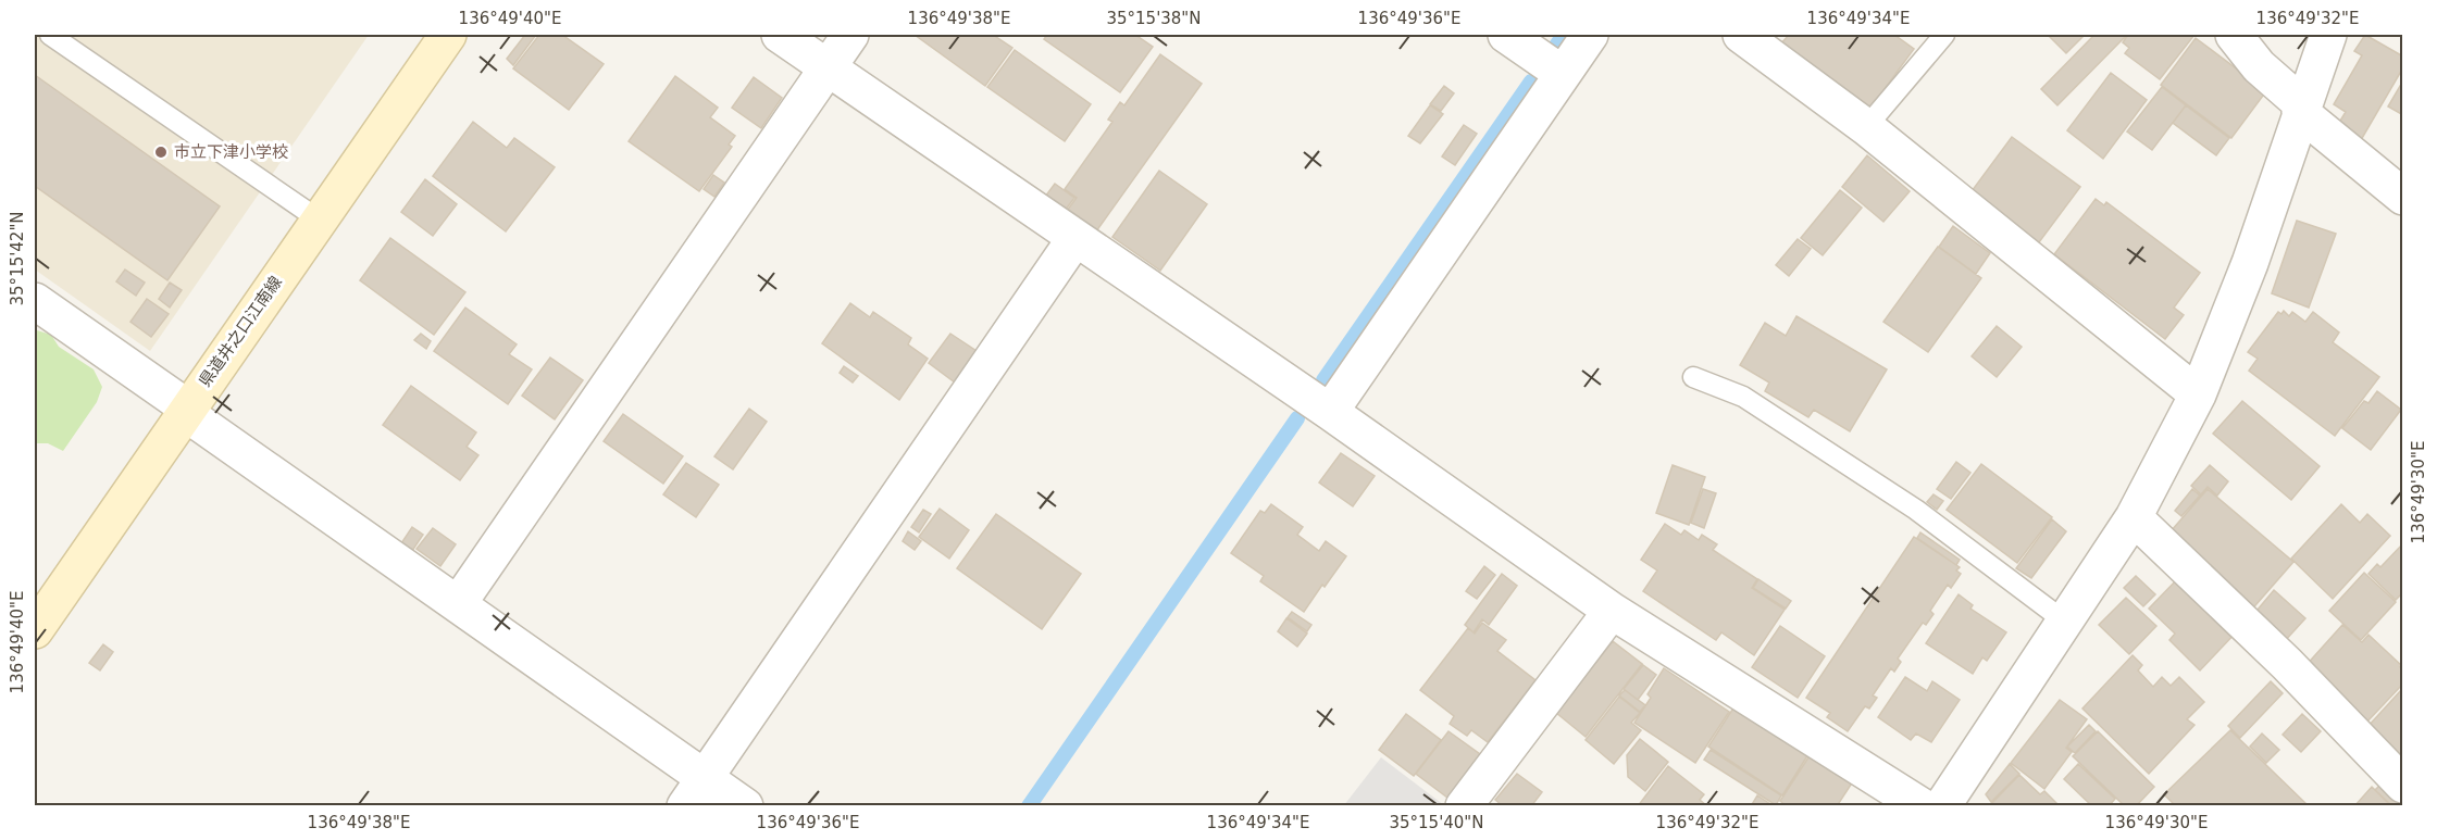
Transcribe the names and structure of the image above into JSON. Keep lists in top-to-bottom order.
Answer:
{
  "streets": {
    "main road": ["県道井之口江南線"]
  },
  "places": ["市立下津小学校"],
  "coordinates": [
    "136°49'40\"E",
    "136°49'38\"E",
    "35°15'38\"N",
    "136°49'36\"E",
    "136°49'34\"E",
    "136°49'32\"E",
    "35°15'42\"N",
    "136°49'30\"E",
    "35°15'40\"N"
  ]
}
